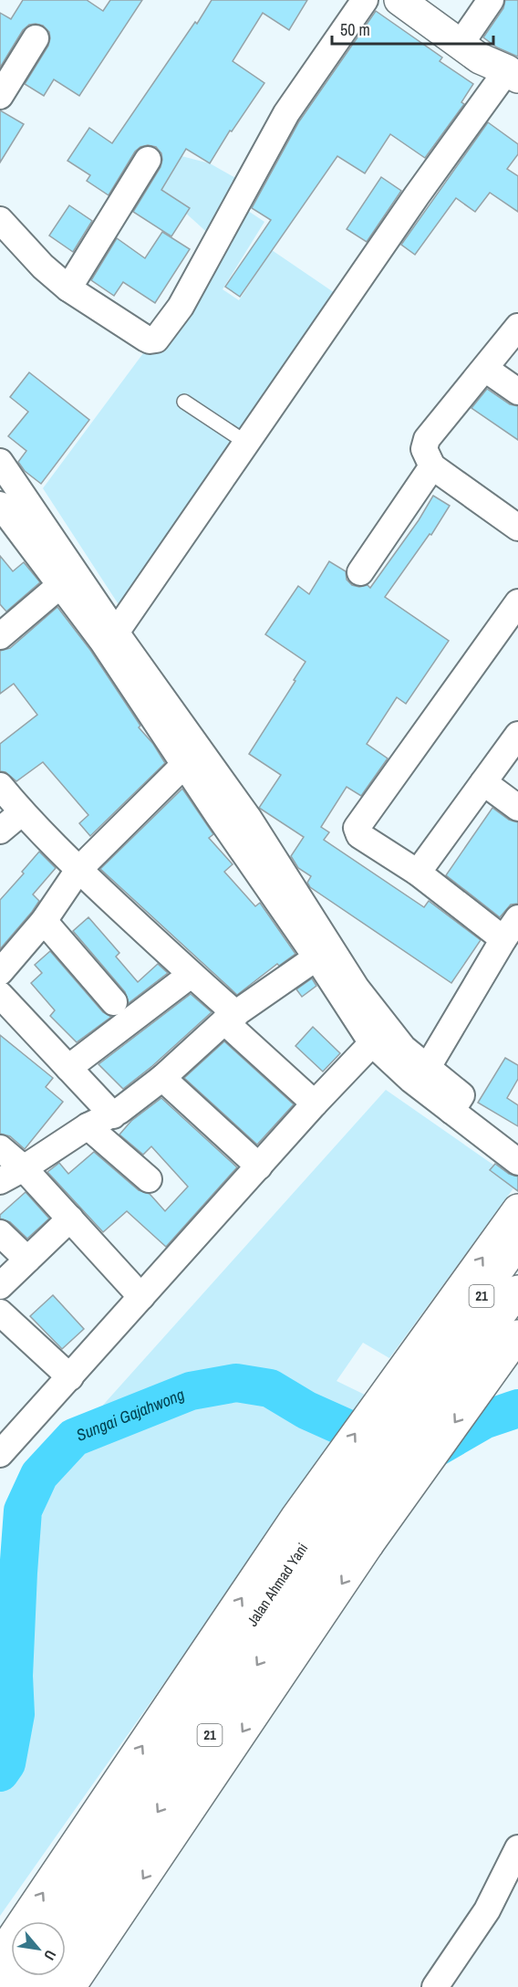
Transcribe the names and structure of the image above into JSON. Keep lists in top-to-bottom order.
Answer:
{
  "streets": {
    "main road": ["21", "Jalan Ahmad Yani"]
  },
  "water": ["Sungai Gajahwong"],
  "scale_bar": "50 m",
  "north": "bottom right"
}
